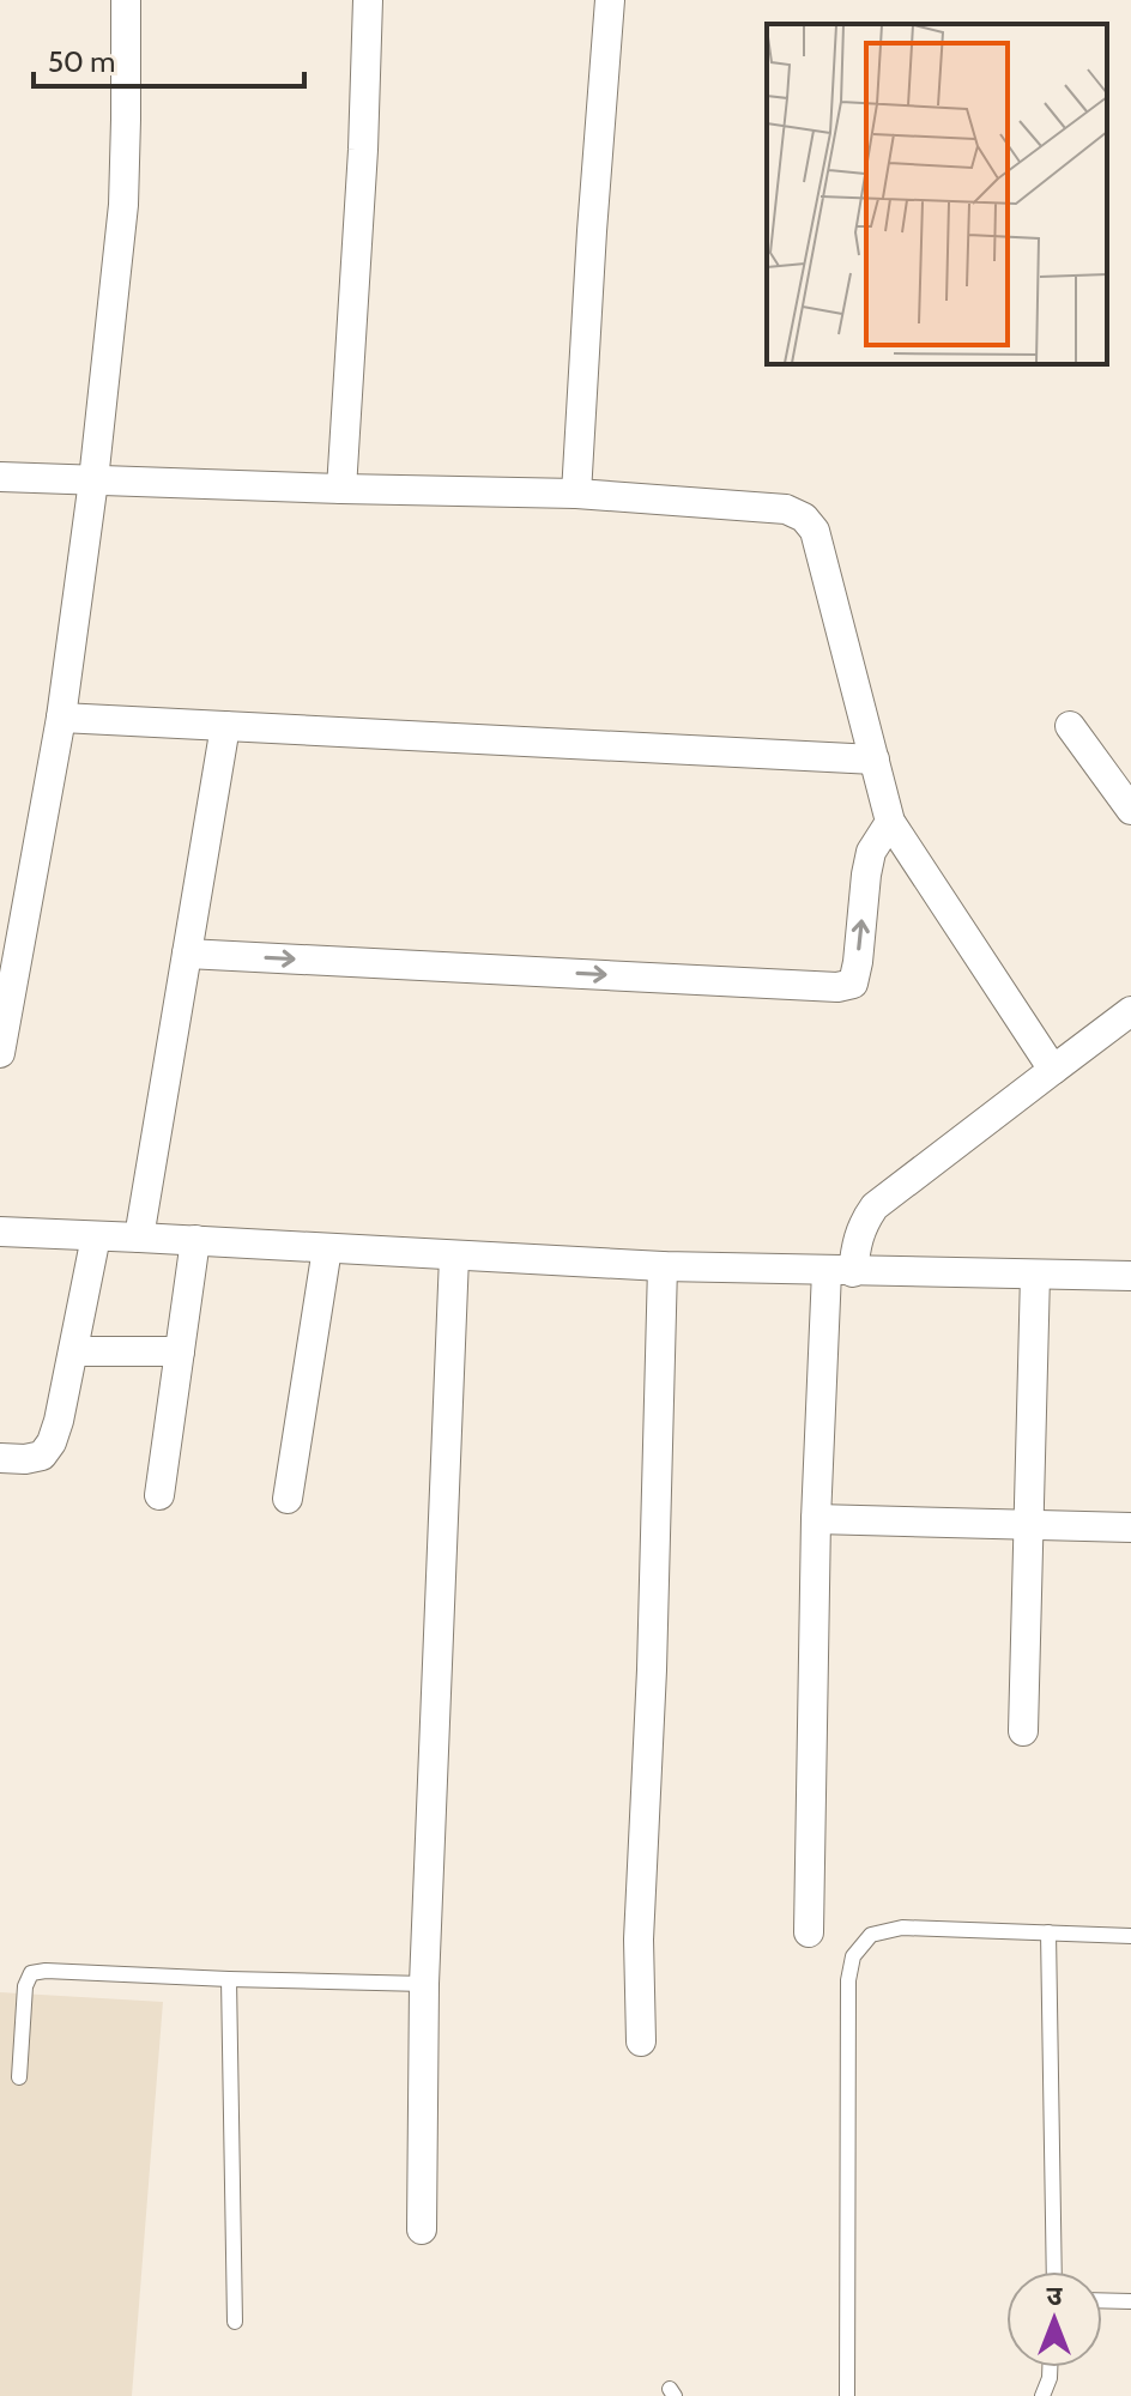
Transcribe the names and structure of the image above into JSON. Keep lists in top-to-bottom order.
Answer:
{
  "scale_bar": "50 m",
  "north": "top"
}
